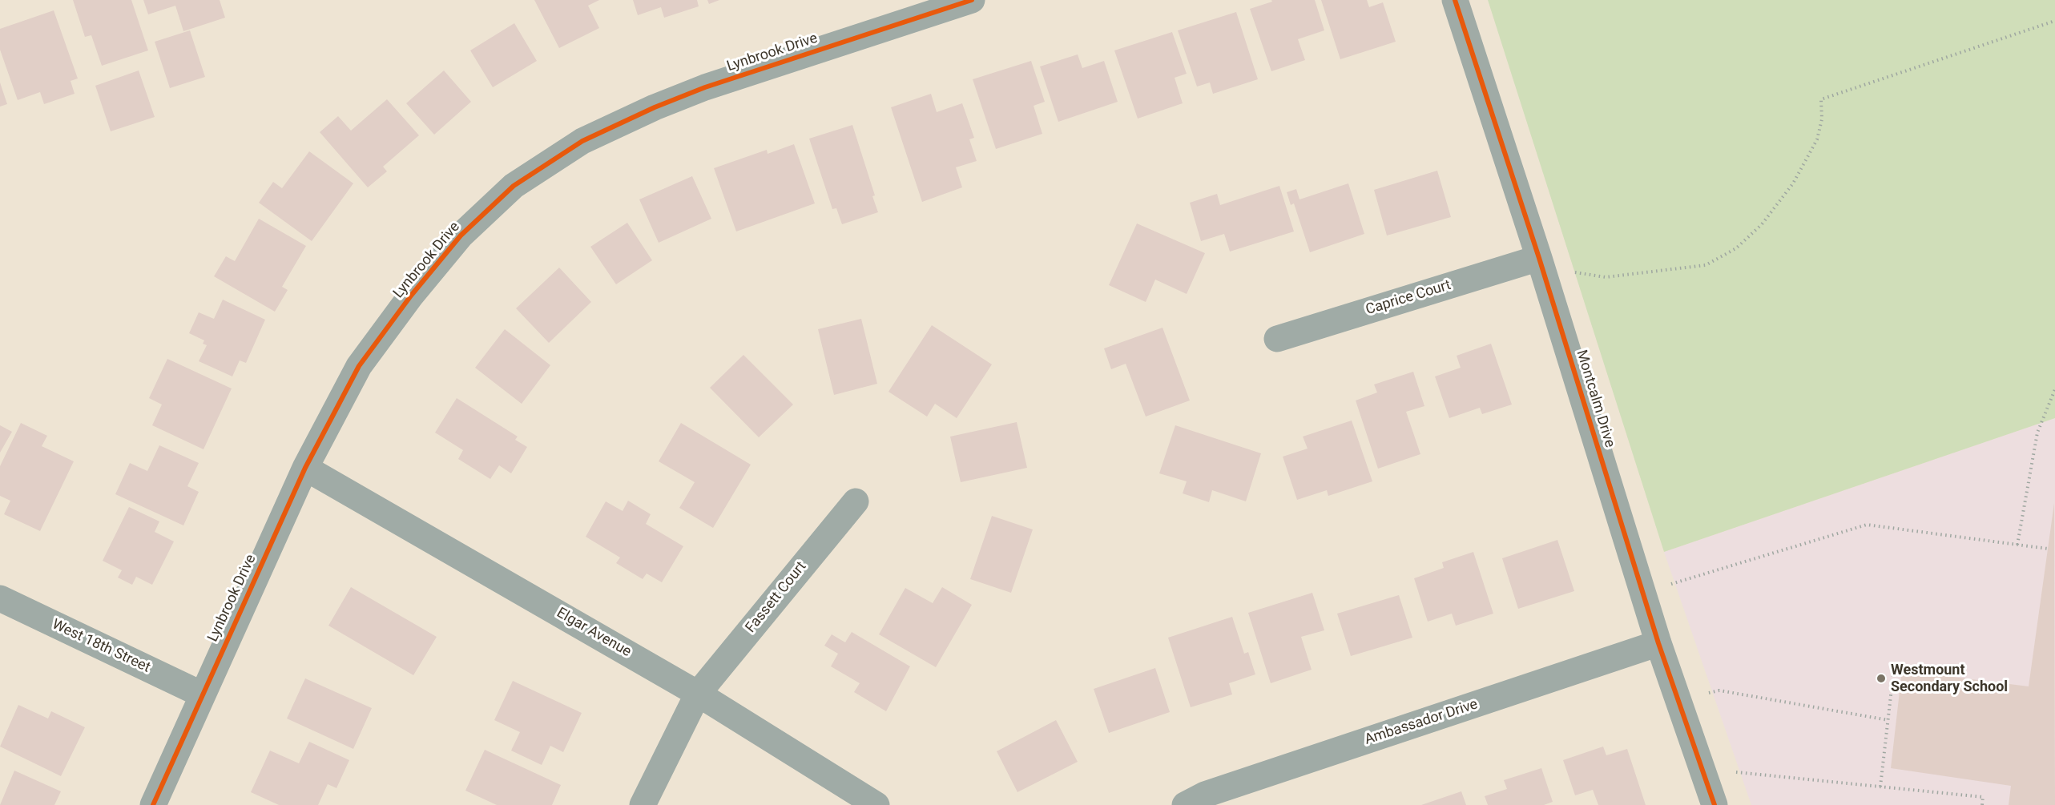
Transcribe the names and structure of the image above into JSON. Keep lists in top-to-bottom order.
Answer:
{
  "streets": {
    "street": [
      "Lynbrook Drive",
      "Caprice Court",
      "Montcalm Drive",
      "Fassett Court",
      "Elgar Avenue",
      "West 18th Street",
      "Ambassador Drive"
    ]
  },
  "crossings": [
    ["Lynbrook Drive", "Elgar Avenue"],
    ["Lynbrook Drive", "West 18th Street"],
    ["Caprice Court", "Montcalm Drive"],
    ["Montcalm Drive", "Ambassador Drive"],
    ["Fassett Court", "Elgar Avenue"]
  ],
  "places": ["Westmount Secondary School"]
}
